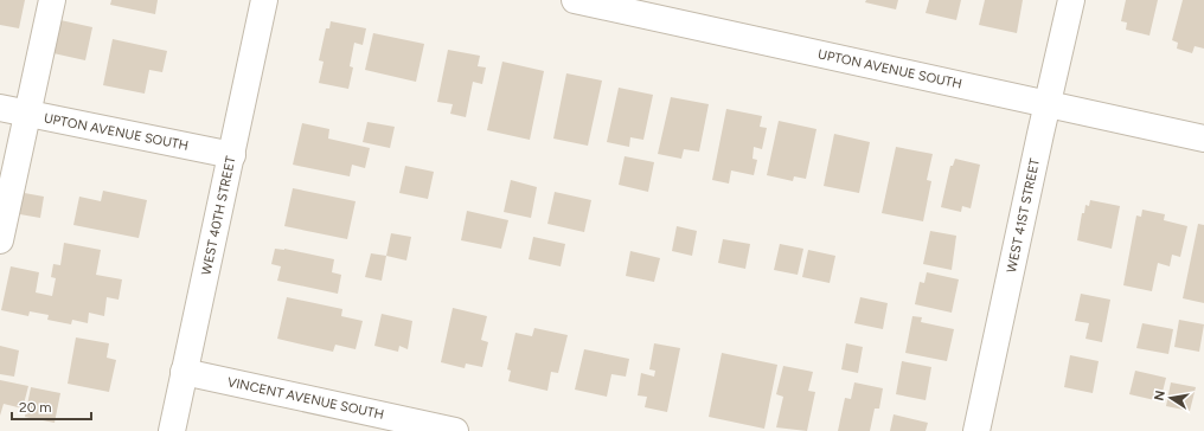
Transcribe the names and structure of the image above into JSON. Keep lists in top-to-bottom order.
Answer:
{
  "streets": {
    "street": [
      "UPTON AVENUE SOUTH",
      "WEST 40TH STREET",
      "WEST 41ST STREET",
      "VINCENT AVENUE SOUTH"
    ]
  },
  "crossings": [
    ["UPTON AVENUE SOUTH", "WEST 40TH STREET"],
    ["UPTON AVENUE SOUTH", "WEST 41ST STREET"],
    ["WEST 40TH STREET", "VINCENT AVENUE SOUTH"]
  ],
  "scale_bar": "20 m",
  "north": "left"
}
